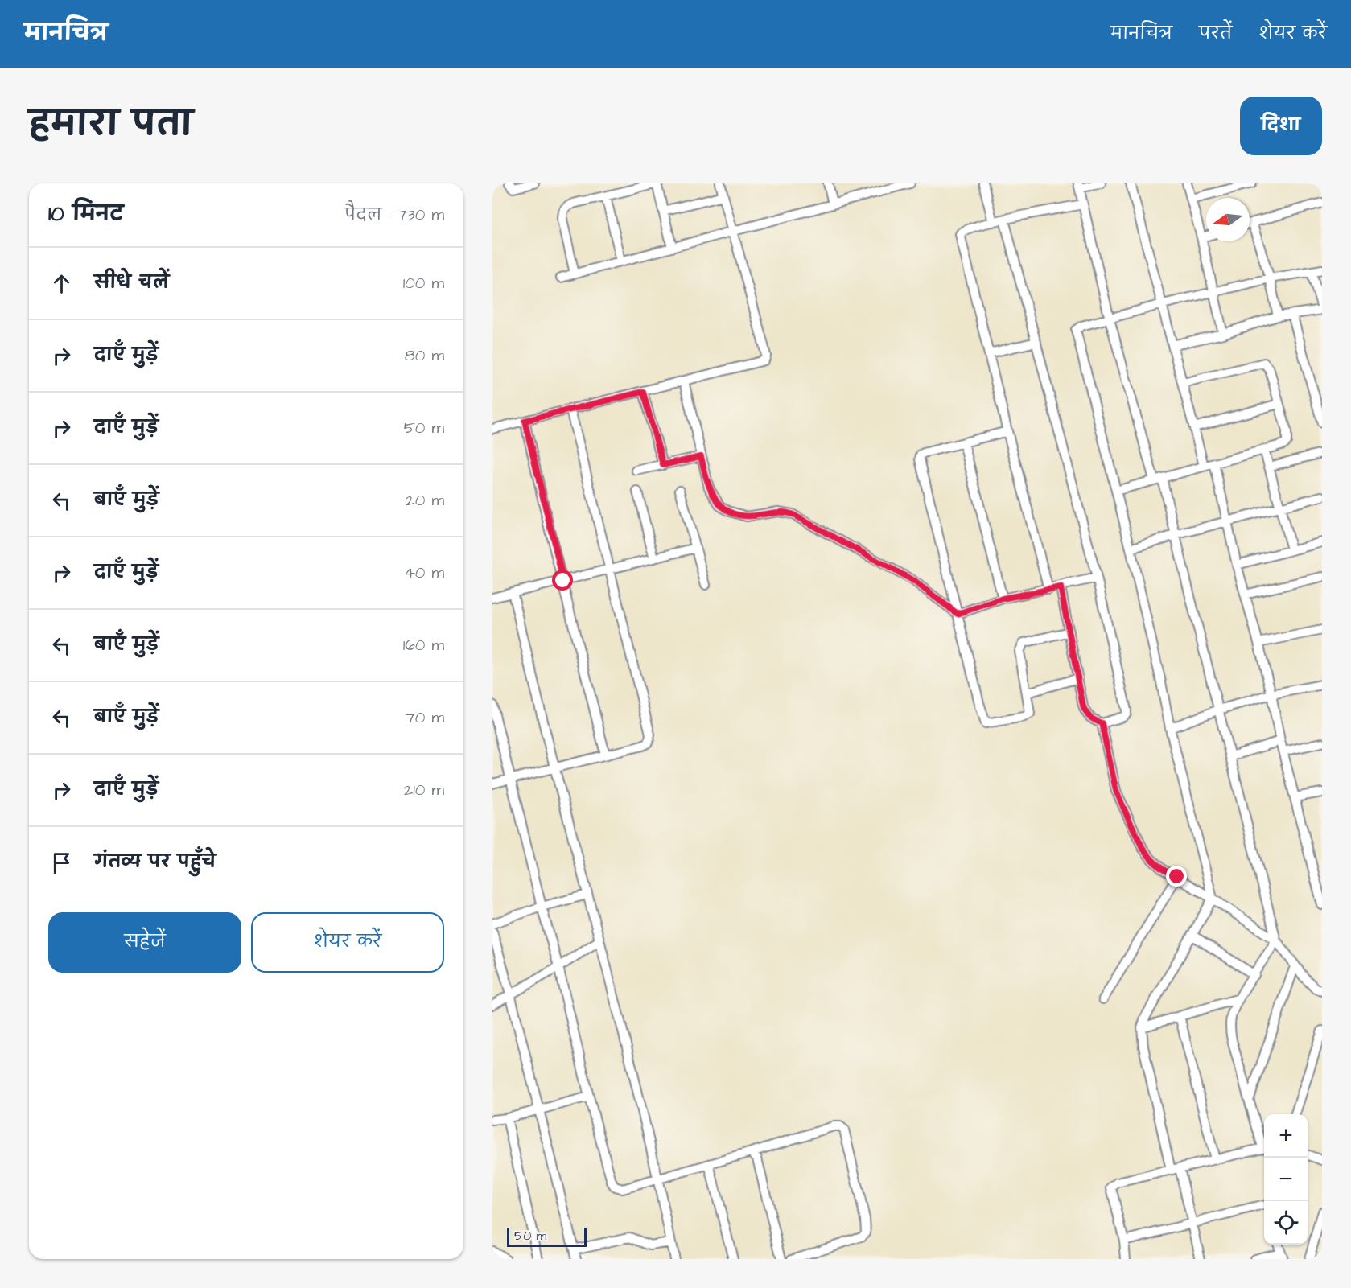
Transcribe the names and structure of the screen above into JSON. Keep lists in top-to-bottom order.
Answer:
{
  "scale_bar": "50 m",
  "north": "left",
  "page": {
    "header": "मानचित्र",
    "nav": ["मानचित्र", "परतें", "शेयर करें"],
    "title": "हमारा पता",
    "buttons": [
      "दिशा",
      ["सहेजें", "शेयर करें"]
    ],
    "heading": ["10 मिनट", "पैदल · 730 m"],
    "list": [
      ["सीधे चलें", "100 m"],
      ["दाएँ मुड़ें", "80 m"],
      ["दाएँ मुड़ें", "50 m"],
      ["बाएँ मुड़ें", "20 m"],
      ["दाएँ मुड़ें", "40 m"],
      ["बाएँ मुड़ें", "160 m"],
      ["बाएँ मुड़ें", "70 m"],
      ["दाएँ मुड़ें", "210 m"],
      "गंतव्य पर पहुँचे"
    ],
    "map_buttons": ["+", "−"],
    "scale": "50 m"
  }
}
